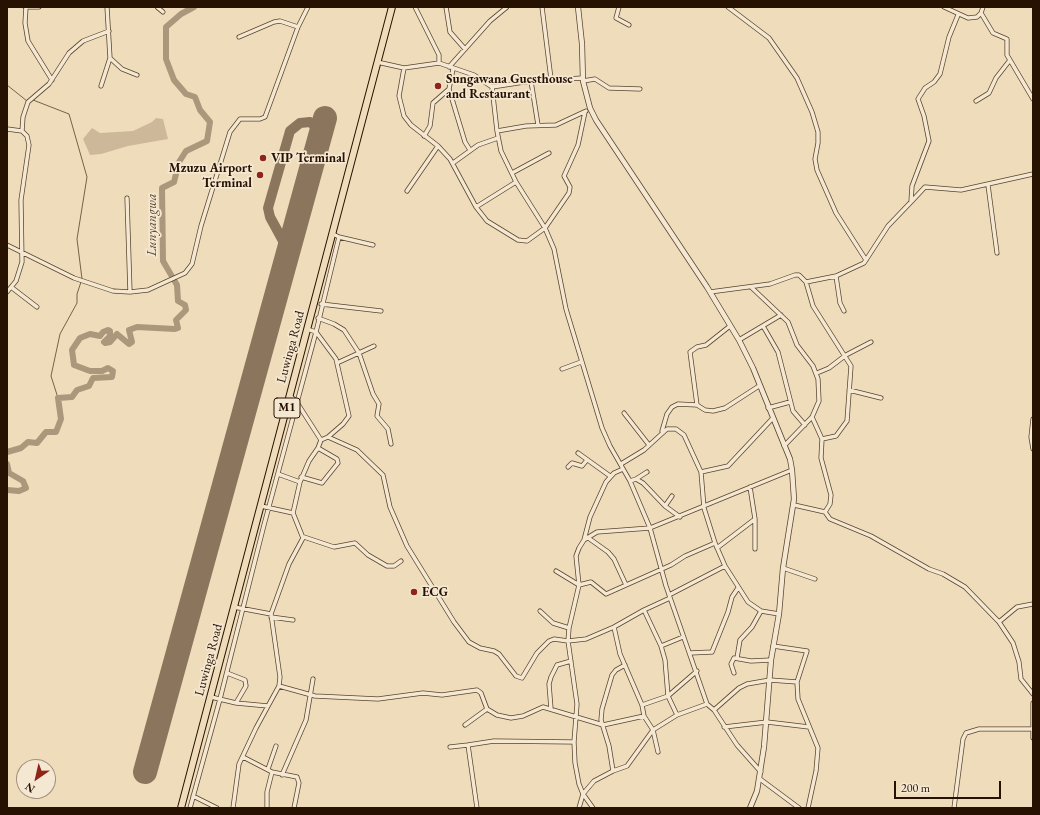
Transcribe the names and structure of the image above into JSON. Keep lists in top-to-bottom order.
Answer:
{
  "streets": {
    "highway": ["Luwinga Road", "M1"]
  },
  "water": ["Lunyangwa"],
  "places": [
    "Sungawana Guesthouse and Restaurant",
    "VIP Terminal",
    "Mzuzu Airport Terminal",
    "ECG"
  ],
  "scale_bar": "200 m",
  "north": "bottom left"
}
